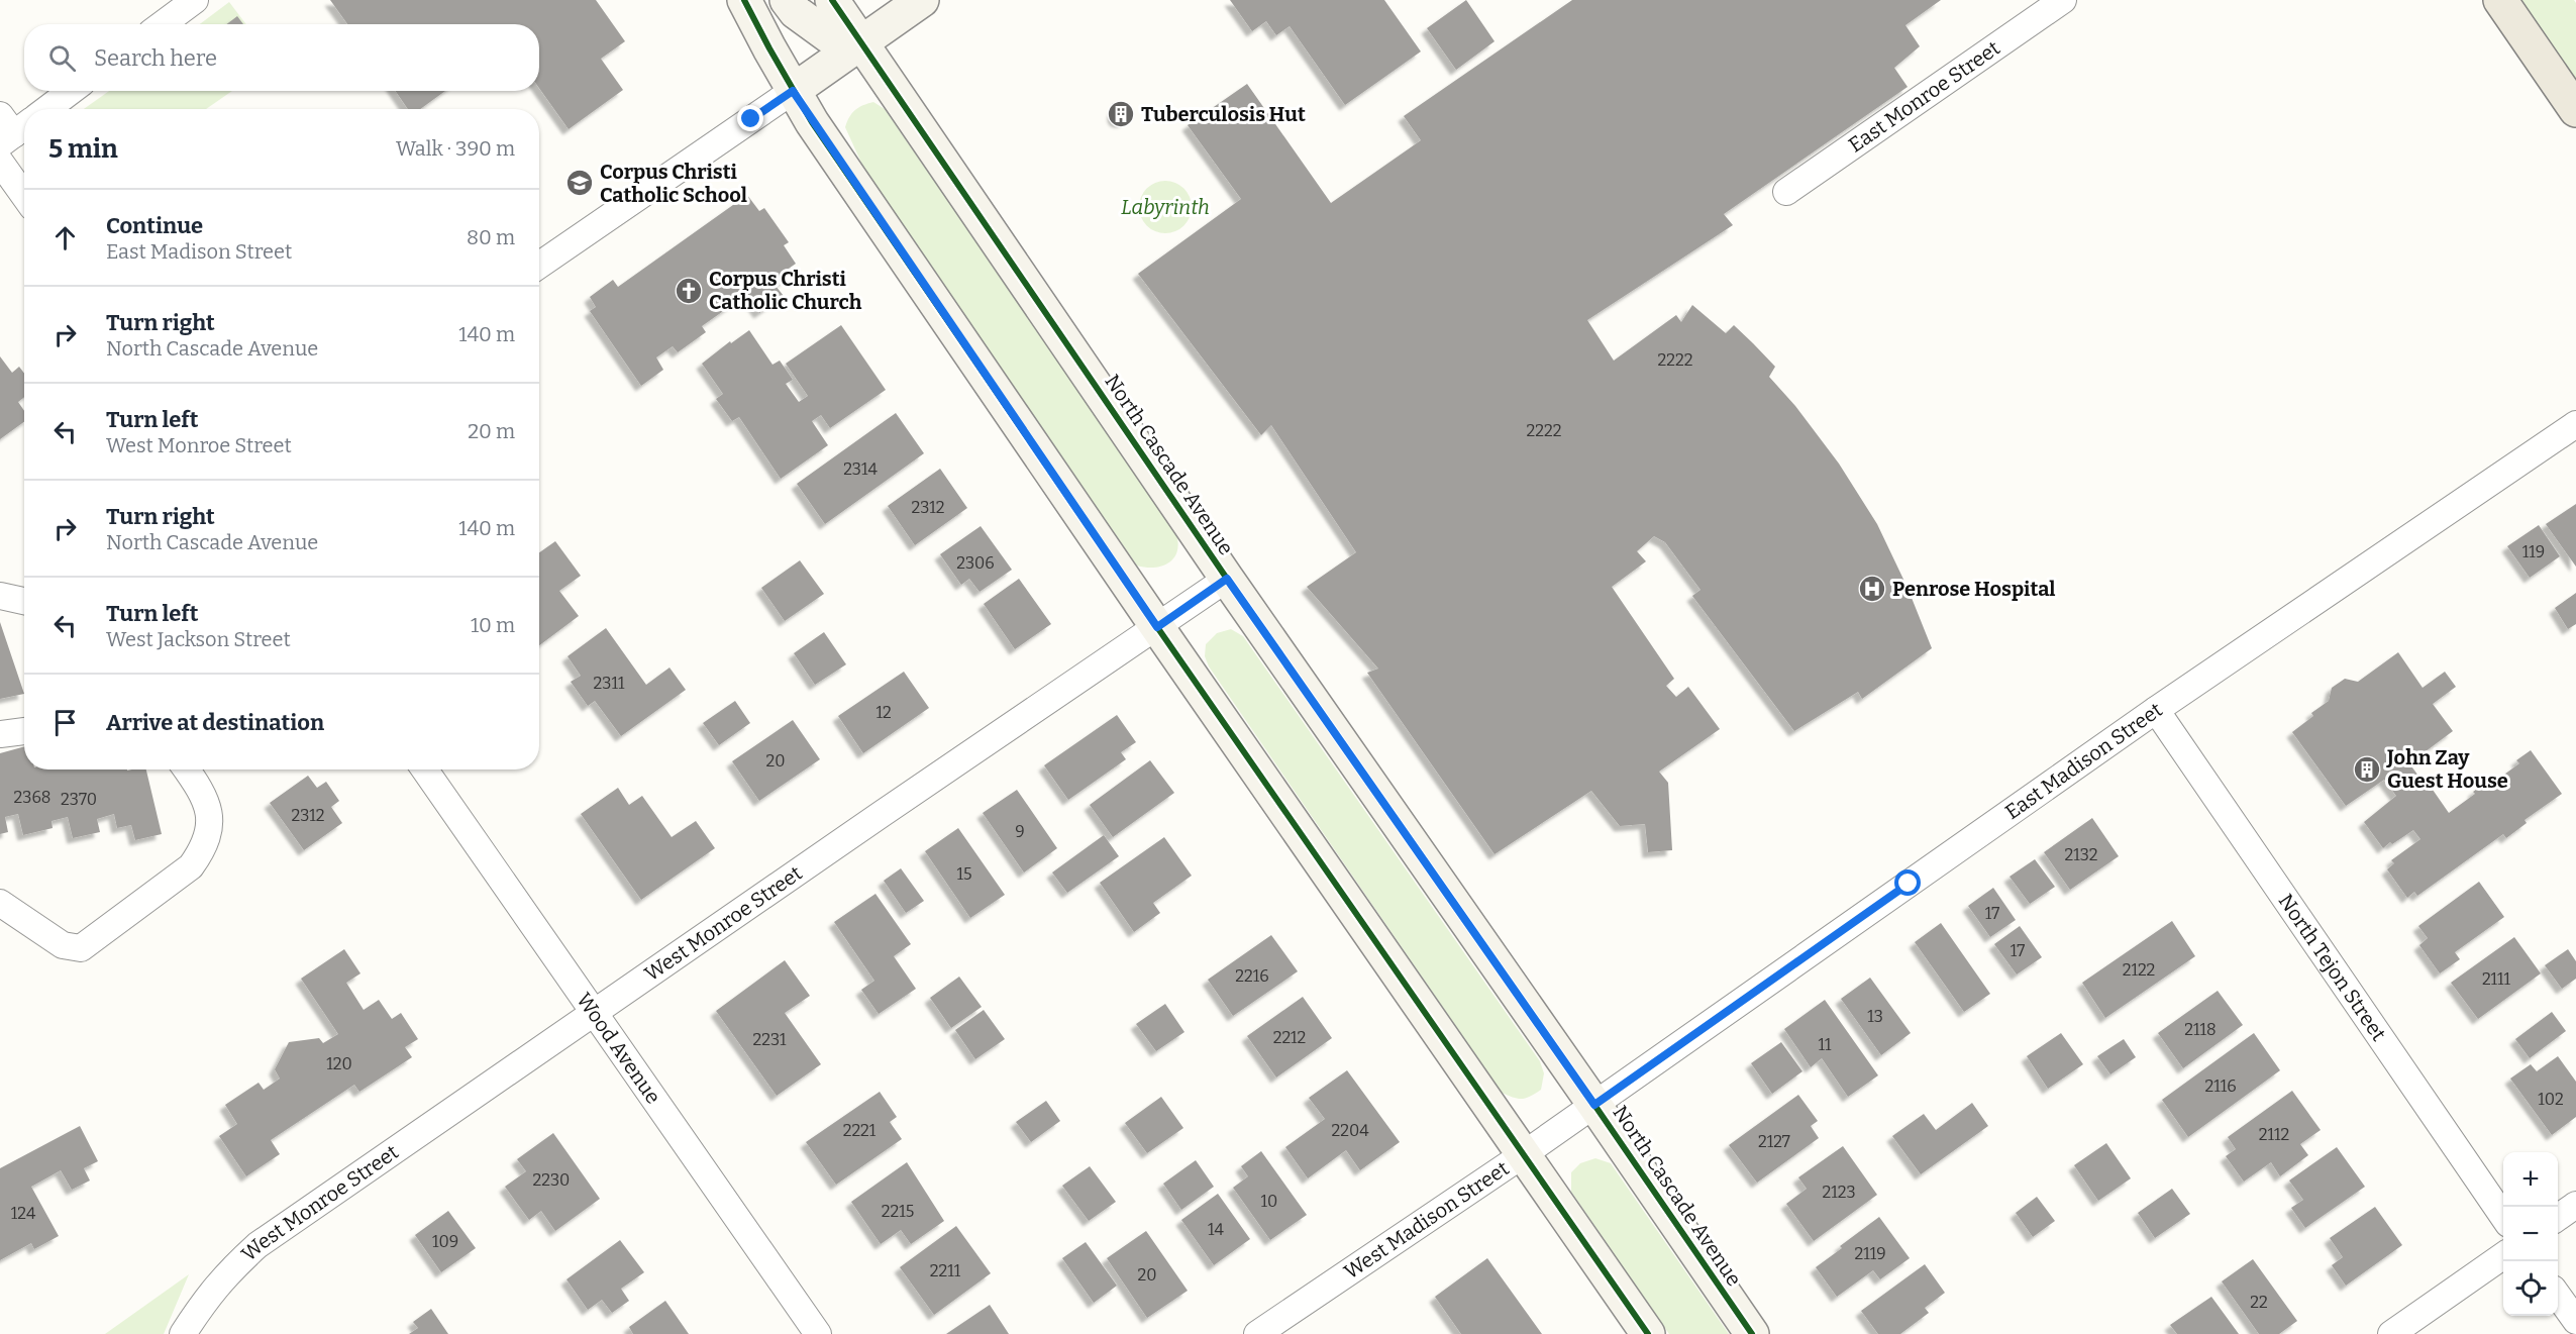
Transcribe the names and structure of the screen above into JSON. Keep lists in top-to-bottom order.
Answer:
{
  "streets": {
    "main road": ["North Cascade Avenue"],
    "street": [
      "East Monroe Street",
      "East Madison Street",
      "West Monroe Street",
      "North Tejon Street",
      "Wood Avenue",
      "West Madison Street"
    ]
  },
  "crossings": [
    ["North Cascade Avenue", "East Madison Street"],
    ["North Cascade Avenue", "West Monroe Street"],
    ["North Cascade Avenue", "West Madison Street"],
    ["East Madison Street", "North Tejon Street"],
    ["East Madison Street", "West Madison Street"],
    ["West Monroe Street", "Wood Avenue"]
  ],
  "parks": ["Labyrinth"],
  "places": {
    "building": ["Tuberculosis Hut", "John Zay Guest House"],
    "school or university": ["Corpus Christi Catholic School"],
    "church": ["Corpus Christi Catholic Church"],
    "hospital": ["Penrose Hospital"]
  },
  "house_numbers": [
    "2222",
    "2222",
    "2314",
    "2312",
    "119",
    "2306",
    "2311",
    "12",
    "20",
    "2368",
    "2370",
    "2312",
    "9",
    "2132",
    "15",
    "17",
    "17",
    "2122",
    "2216",
    "2111",
    "13",
    "2118",
    "2212",
    "2231",
    "11",
    "120",
    "2116",
    "102",
    "2221",
    "2204",
    "2112",
    "2127",
    "2230",
    "2123",
    "10",
    "2215",
    "124",
    "14",
    "109",
    "2119",
    "2211",
    "20",
    "22"
  ],
  "page": {
    "search": "Search here",
    "heading": ["5 min", "Walk · 390 m"],
    "list": [
      ["Continue", "East Madison Street", "80 m"],
      ["Turn right", "North Cascade Avenue", "140 m"],
      ["Turn left", "West Monroe Street", "20 m"],
      ["Turn right", "North Cascade Avenue", "140 m"],
      ["Turn left", "West Jackson Street", "10 m"],
      "Arrive at destination"
    ],
    "map_buttons": ["+", "−"]
  }
}
